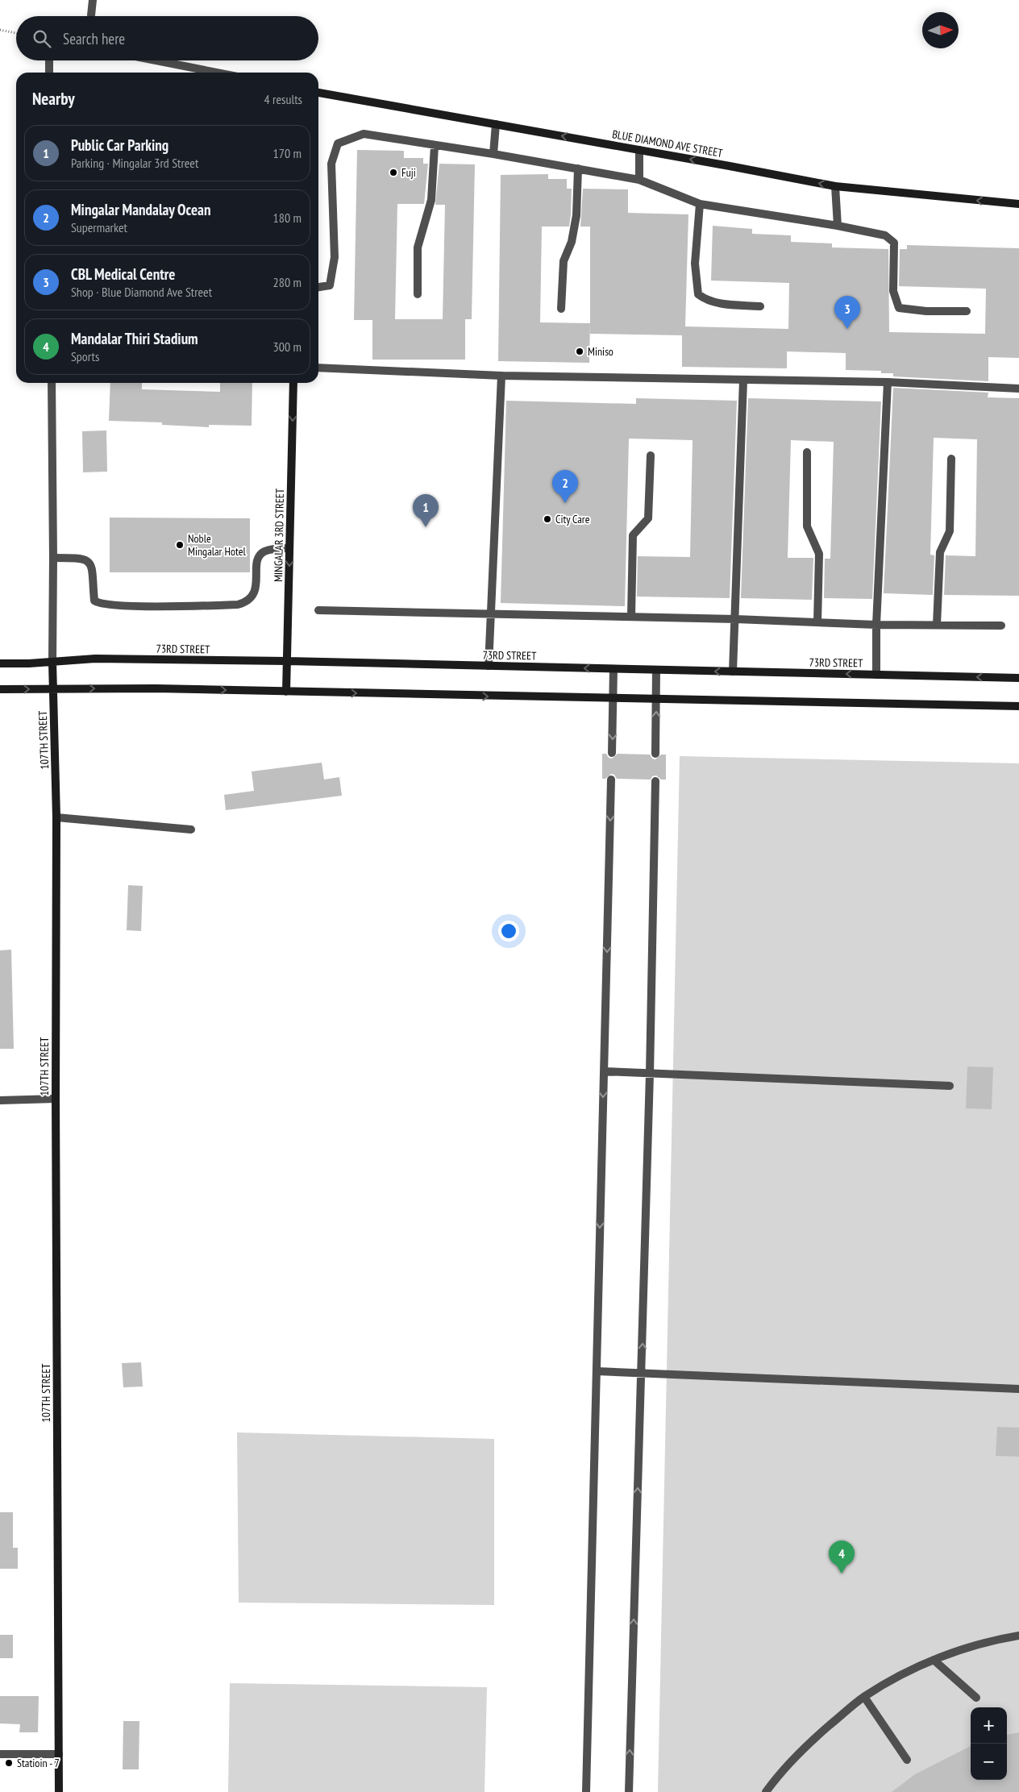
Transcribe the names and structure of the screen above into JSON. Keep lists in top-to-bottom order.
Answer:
{
  "streets": {
    "main road": [
      "BLUE DIAMOND AVE STREET",
      "MINGALAR 3RD STREET",
      "73RD STREET",
      "107TH STREET"
    ]
  },
  "crossings": [
    ["MINGALAR 3RD STREET", "73RD STREET"],
    ["73RD STREET", "107TH STREET"]
  ],
  "one_way": ["BLUE DIAMOND AVE STREET", "MINGALAR 3RD STREET"],
  "places": [
    "Fuji",
    "Miniso",
    "City Care",
    "Noble Mingalar Hotel",
    "Statioin - 7"
  ],
  "north": "right",
  "page": {
    "search": "Search here",
    "heading": ["Nearby", "4 results"],
    "list": [
      {
        "mark": "1",
        "name": "Public Car Parking",
        "note": "Parking · Mingalar 3rd Street",
        "value": "170 m"
      },
      {
        "mark": "2",
        "name": "Mingalar Mandalay Ocean",
        "note": "Supermarket",
        "value": "180 m"
      },
      {
        "mark": "3",
        "name": "CBL Medical Centre",
        "note": "Shop · Blue Diamond Ave Street",
        "value": "280 m"
      },
      {
        "mark": "4",
        "name": "Mandalar Thiri Stadium",
        "note": "Sports",
        "value": "300 m"
      }
    ],
    "pins": [
      "3",
      "2",
      "1",
      "4"
    ],
    "map_buttons": ["+", "−"]
  }
}
